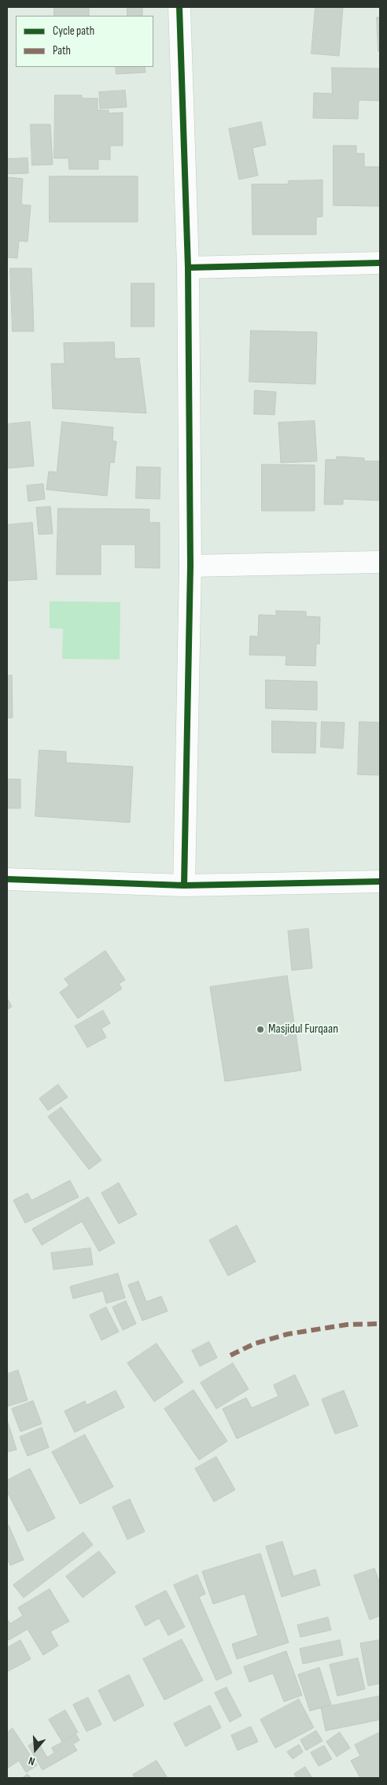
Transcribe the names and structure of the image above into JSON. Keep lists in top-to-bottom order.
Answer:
{
  "places": ["Masjidul Furqaan"],
  "legend": ["Cycle path", "Path"],
  "north": "bottom"
}
